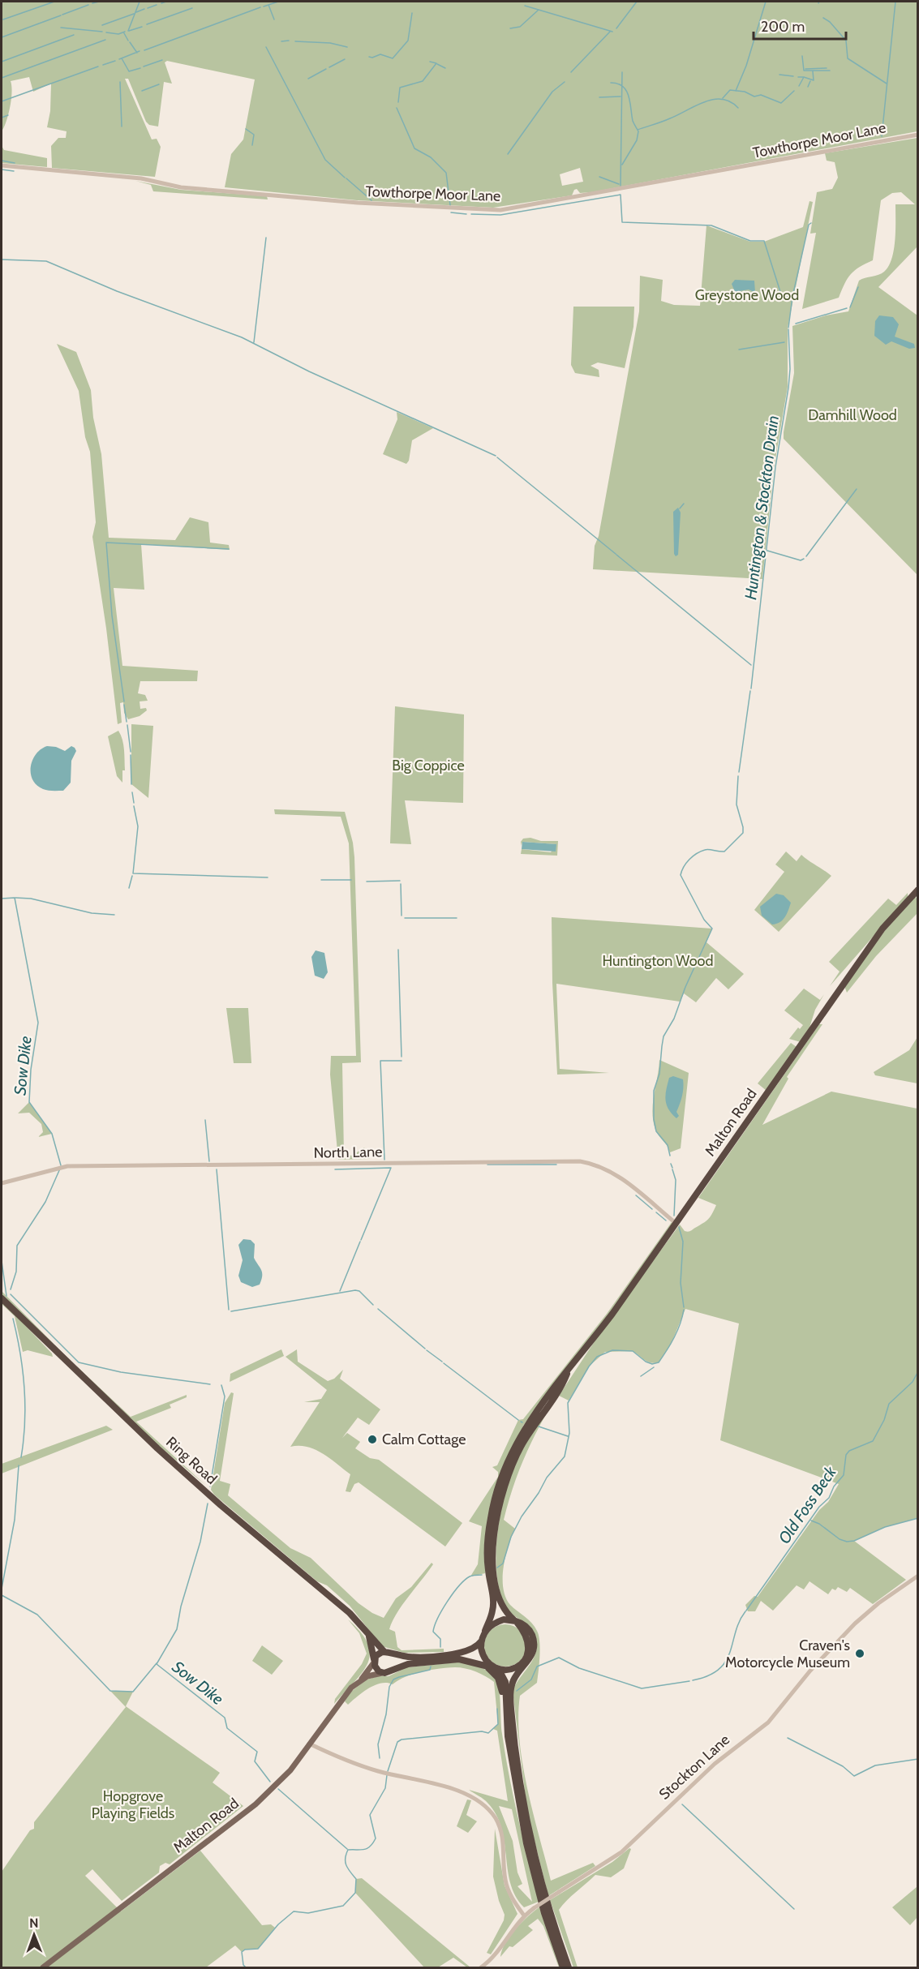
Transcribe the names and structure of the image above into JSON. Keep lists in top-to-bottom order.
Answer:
{
  "streets": {
    "highway": ["Malton Road", "Ring Road"],
    "street": ["Towthorpe Moor Lane", "North Lane", "Stockton Lane"]
  },
  "crossings": [
    ["Malton Road", "North Lane"],
    ["Malton Road", "Ring Road"]
  ],
  "water": ["Huntington & Stockton Drain", "Sow Dike", "Old Foss Beck"],
  "parks": [
    "Greystone Wood",
    "Damhill Wood",
    "Big Coppice",
    "Huntington Wood",
    "Hopgrove Playing Fields"
  ],
  "places": ["Calm Cottage", "Craven's Motorcycle Museum"],
  "scale_bar": "200 m",
  "north": "top"
}
